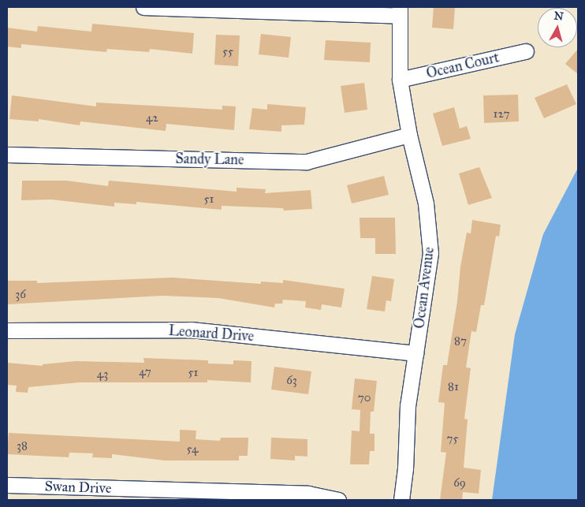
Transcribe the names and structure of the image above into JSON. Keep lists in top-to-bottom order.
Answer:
{
  "streets": {
    "street": [
      "Ocean Court",
      "Sandy Lane",
      "Ocean Avenue",
      "Leonard Drive",
      "Swan Drive"
    ]
  },
  "crossings": [
    ["Ocean Court", "Ocean Avenue"],
    ["Sandy Lane", "Ocean Avenue"],
    ["Ocean Avenue", "Leonard Drive"]
  ],
  "house_numbers": [
    "55",
    "127",
    "42",
    "51",
    "36",
    "87",
    "47",
    "51",
    "43",
    "63",
    "81",
    "70",
    "75",
    "38",
    "54",
    "69"
  ],
  "north": "top"
}
